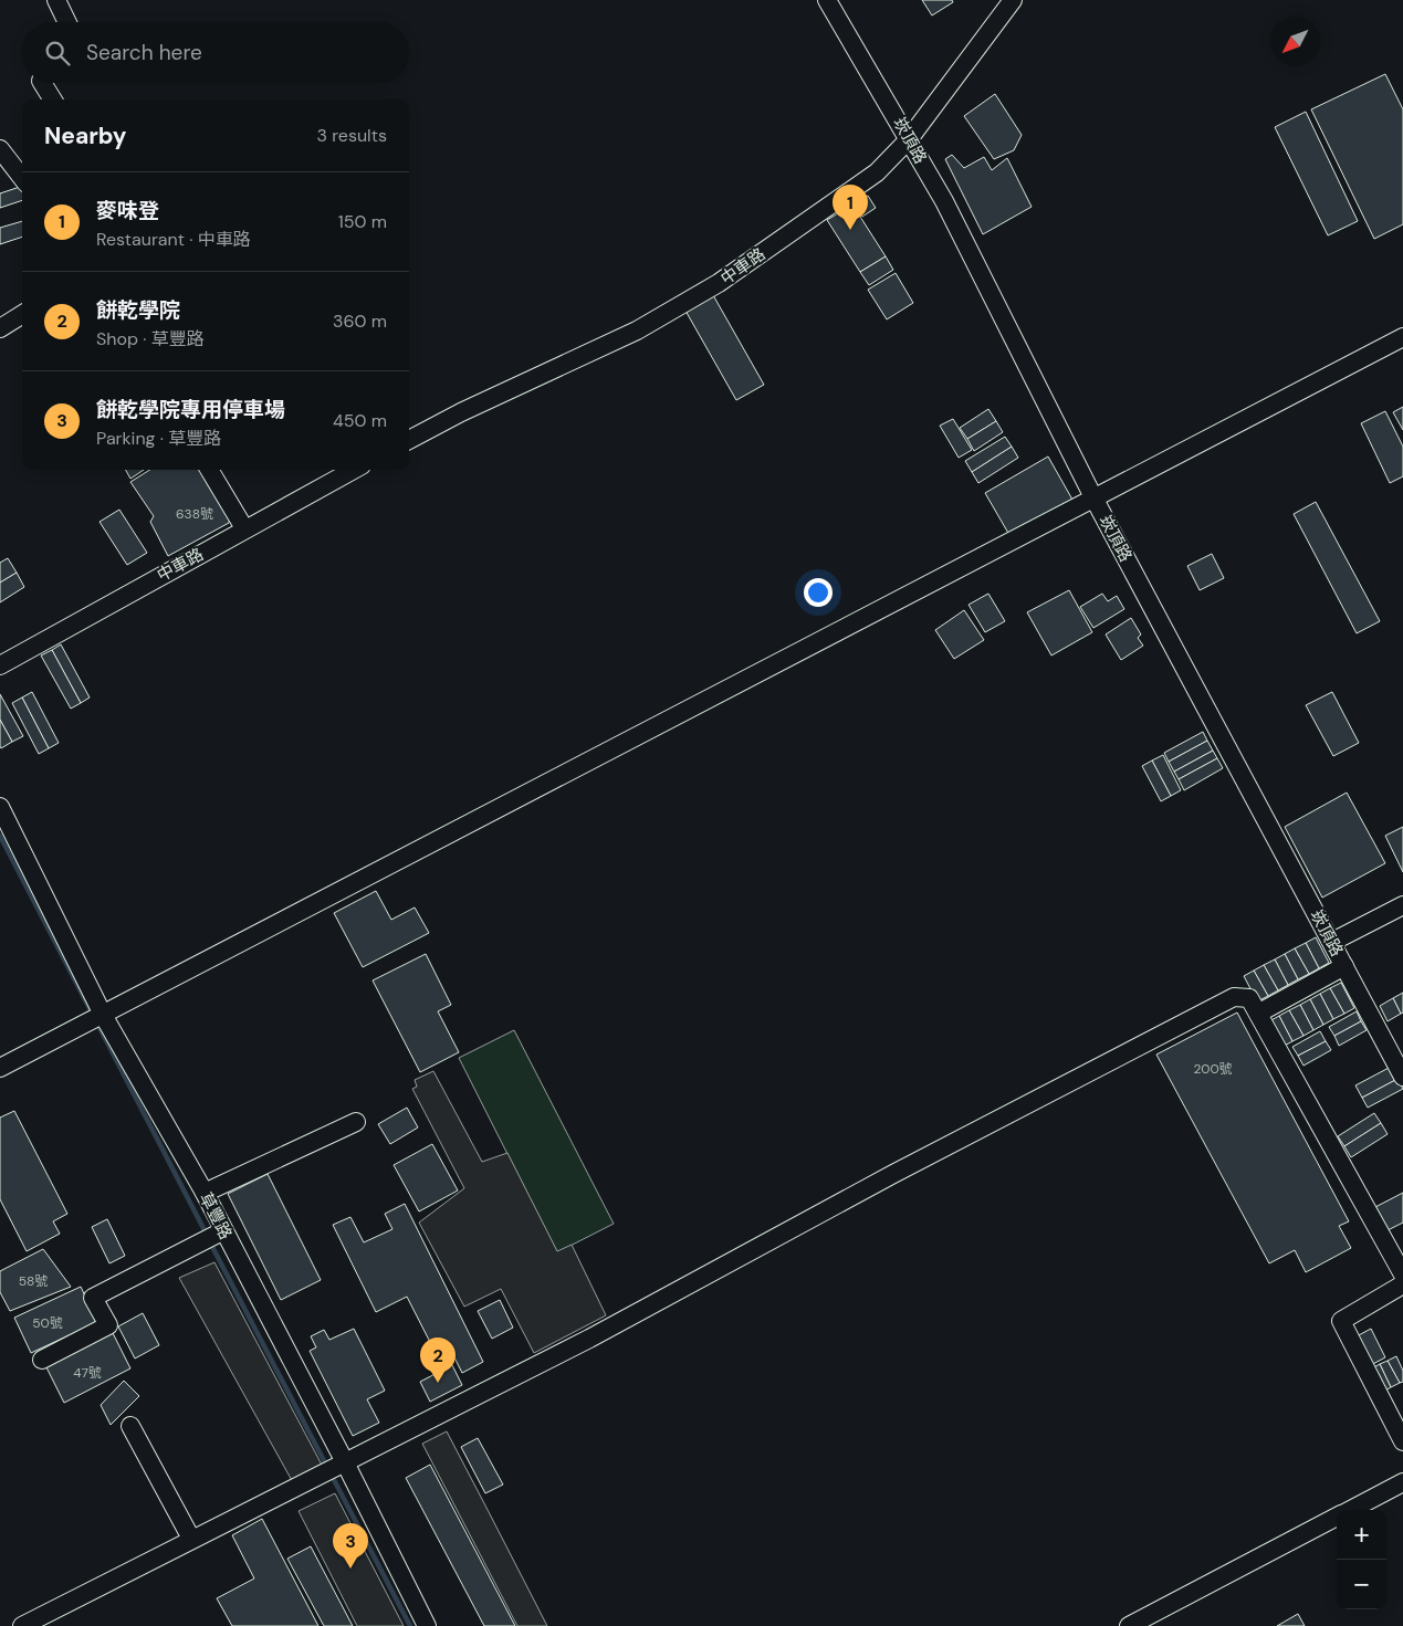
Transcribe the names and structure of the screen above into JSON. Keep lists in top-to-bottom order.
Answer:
{
  "streets": {
    "street": ["崁頂路", "中車路", "草豐路"]
  },
  "crossings": [
    ["崁頂路", "中車路"]
  ],
  "house_numbers": [
    "638號",
    "200號",
    "58號",
    "50號",
    "47號"
  ],
  "north": "bottom left",
  "page": {
    "search": "Search here",
    "heading": ["Nearby", "3 results"],
    "list": [
      {
        "mark": "1",
        "name": "麥味登",
        "note": "Restaurant · 中車路",
        "value": "150 m"
      },
      {
        "mark": "2",
        "name": "餅乾學院",
        "note": "Shop · 草豐路",
        "value": "360 m"
      },
      {
        "mark": "3",
        "name": "餅乾學院專用停車場",
        "note": "Parking · 草豐路",
        "value": "450 m"
      }
    ],
    "pins": ["1", "2", "3"],
    "map_buttons": ["+", "−"]
  }
}
